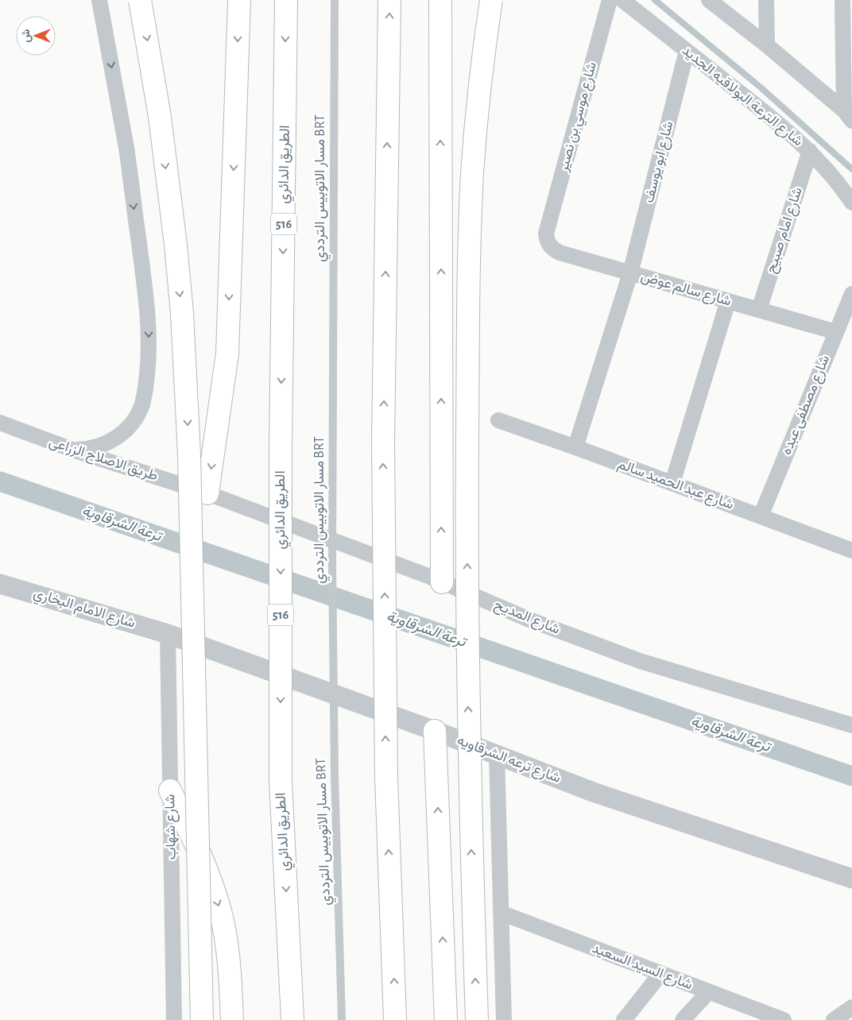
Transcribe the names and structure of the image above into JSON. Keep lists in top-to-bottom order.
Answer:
{
  "streets": {
    "highway": ["الطريق الدائري", "516"],
    "street": [
      "شارع الترعة البولاقيه الجديد",
      "شارع موسي بن نصير",
      "شارع ابو يوسف",
      "شارع امام صبيح",
      "شارع سالم عوض",
      "شارع مصطفى عبده",
      "طريق الاصلاح الزراعى",
      "شارع عبد الحميد سالم",
      "شارع الامام البخاري",
      "شارع المديح",
      "شارع ترعه الشرقاويه",
      "شارع شهاب",
      "شارع السيد السعيد"
    ],
    "lane": ["مسار الاتوبيس الترددي BRT"]
  },
  "crossings": [
    ["شارع الترعة البولاقيه الجديد", "شارع ابو يوسف"],
    ["شارع الترعة البولاقيه الجديد", "شارع امام صبيح"],
    ["شارع موسي بن نصير", "شارع سالم عوض"],
    ["شارع ابو يوسف", "شارع سالم عوض"],
    ["شارع ابو يوسف", "شارع عبد الحميد سالم"],
    ["شارع امام صبيح", "شارع سالم عوض"],
    ["شارع سالم عوض", "شارع مصطفى عبده"],
    ["شارع مصطفى عبده", "شارع عبد الحميد سالم"],
    ["طريق الاصلاح الزراعى", "شارع المديح"],
    ["شارع الامام البخاري", "شارع ترعه الشرقاويه"],
    ["شارع الامام البخاري", "شارع شهاب"],
    ["شارع ترعه الشرقاويه", "شارع شهاب"]
  ],
  "water": ["ترعة الشرقاوية"],
  "north": "left"
}
